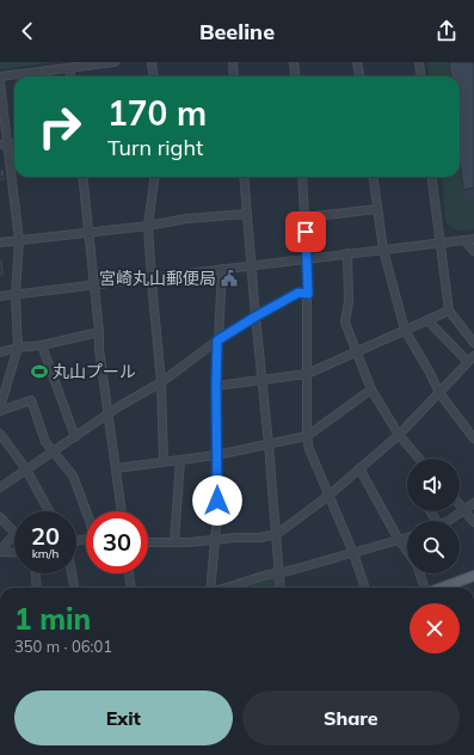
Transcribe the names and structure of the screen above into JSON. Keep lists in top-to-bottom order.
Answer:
{
  "places": {
    "public building": ["宮崎丸山郵便局"],
    "sports": ["丸山プール"]
  },
  "page": {
    "header": "Beeline",
    "turn": ["170 m", "Turn right"],
    "speed": "20 km/h",
    "limit": "30",
    "heading": ["1 min", "350 m · 06:01"],
    "buttons": ["Exit", "Share"]
  }
}
